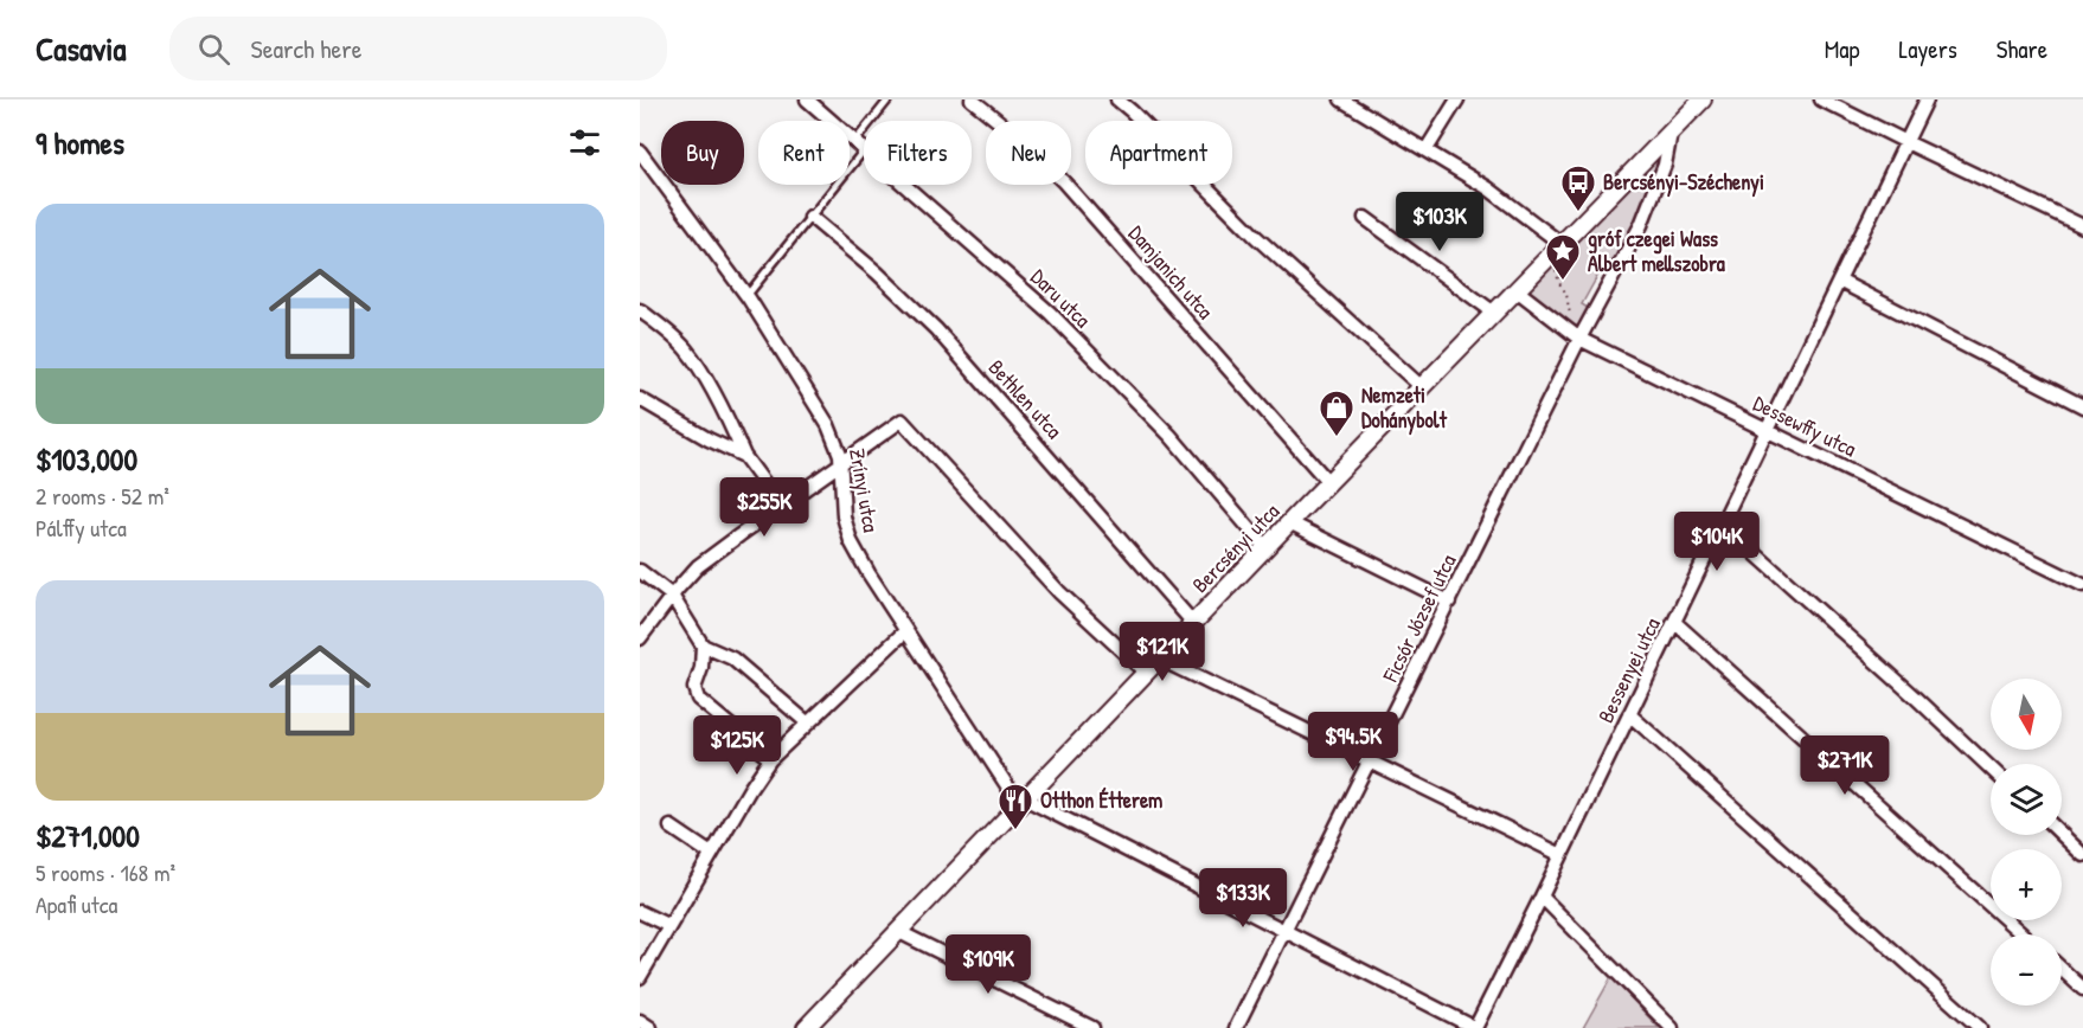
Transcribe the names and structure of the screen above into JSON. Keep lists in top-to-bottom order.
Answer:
{
  "streets": {
    "street": [
      "Damjanich utca",
      "Daru utca",
      "Bethlen utca",
      "Dessewffy utca",
      "Zrínyi utca",
      "Bercsényi utca",
      "Ficsór József utca",
      "Bessenyei utca"
    ]
  },
  "crossings": [
    ["Damjanich utca", "Bercsényi utca"],
    ["Daru utca", "Bercsényi utca"],
    ["Bethlen utca", "Bercsényi utca"],
    ["Dessewffy utca", "Bercsényi utca"],
    ["Dessewffy utca", "Ficsór József utca"],
    ["Dessewffy utca", "Bessenyei utca"],
    ["Zrínyi utca", "Bercsényi utca"],
    ["Zrínyi utca", "Ficsór József utca"],
    ["Zrínyi utca", "Bessenyei utca"]
  ],
  "places": {
    "bus stop": ["Bercsényi-Széchenyi"],
    "place": ["gróf czegei Wass Albert mellszobra"],
    "shop": ["Nemzeti Dohánybolt"],
    "restaurant": ["Otthon Étterem"]
  },
  "north": "bottom",
  "page": {
    "header": "Casavia",
    "search": "Search here",
    "nav": ["Map", "Layers", "Share"],
    "heading": "9 homes",
    "chip": [
      "Buy",
      "Rent",
      "Filters",
      "New",
      "Apartment"
    ],
    "list": [
      {
        "name": "$103,000",
        "note": "2 rooms · 52 m² · Pálffy utca"
      },
      {
        "name": "$271,000",
        "note": "5 rooms · 168 m² · Apafi utca"
      }
    ],
    "price": [
      "$103K",
      "$255K",
      "$104K",
      "$121K",
      "$94.5K",
      "$125K",
      "$271K",
      "$133K",
      "$109K"
    ],
    "map_buttons": ["+", "−"]
  }
}
